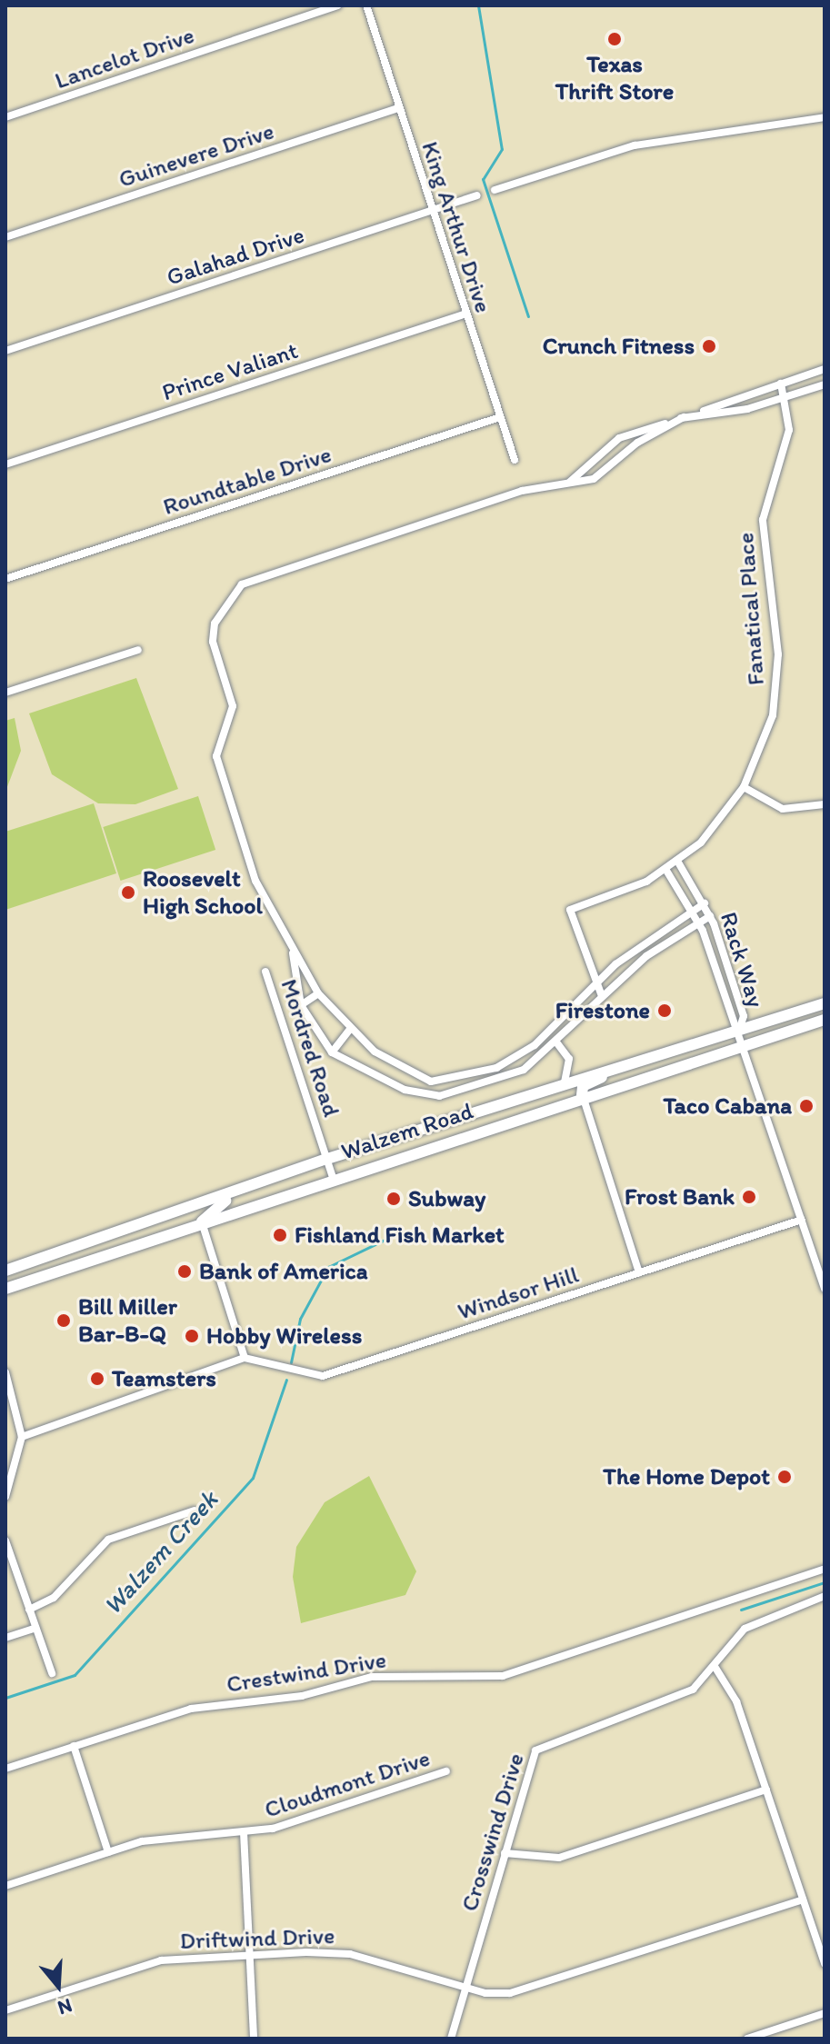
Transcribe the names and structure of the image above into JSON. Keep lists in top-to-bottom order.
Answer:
{
  "streets": {
    "main road": ["Walzem Road"],
    "street": [
      "Lancelot Drive",
      "Guinevere Drive",
      "King Arthur Drive",
      "Galahad Drive",
      "Prince Valiant",
      "Roundtable Drive",
      "Fanatical Place",
      "Rack Way",
      "Mordred Road",
      "Windsor Hill",
      "Crestwind Drive",
      "Cloudmont Drive",
      "Crosswind Drive",
      "Driftwind Drive"
    ]
  },
  "crossings": [
    ["Guinevere Drive", "King Arthur Drive"],
    ["King Arthur Drive", "Galahad Drive"],
    ["King Arthur Drive", "Prince Valiant"],
    ["King Arthur Drive", "Roundtable Drive"],
    ["Fanatical Place", "Rack Way"],
    ["Rack Way", "Walzem Road"],
    ["Mordred Road", "Walzem Road"],
    ["Crosswind Drive", "Driftwind Drive"]
  ],
  "water": ["Walzem Creek"],
  "places": [
    "Texas Thrift Store",
    "Crunch Fitness",
    "Roosevelt High School",
    "Firestone",
    "Taco Cabana",
    "Frost Bank",
    "Subway",
    "Fishland Fish Market",
    "Bank of America",
    "Bill Miller Bar-B-Q",
    "Hobby Wireless",
    "Teamsters",
    "The Home Depot"
  ],
  "north": "bottom"
}
